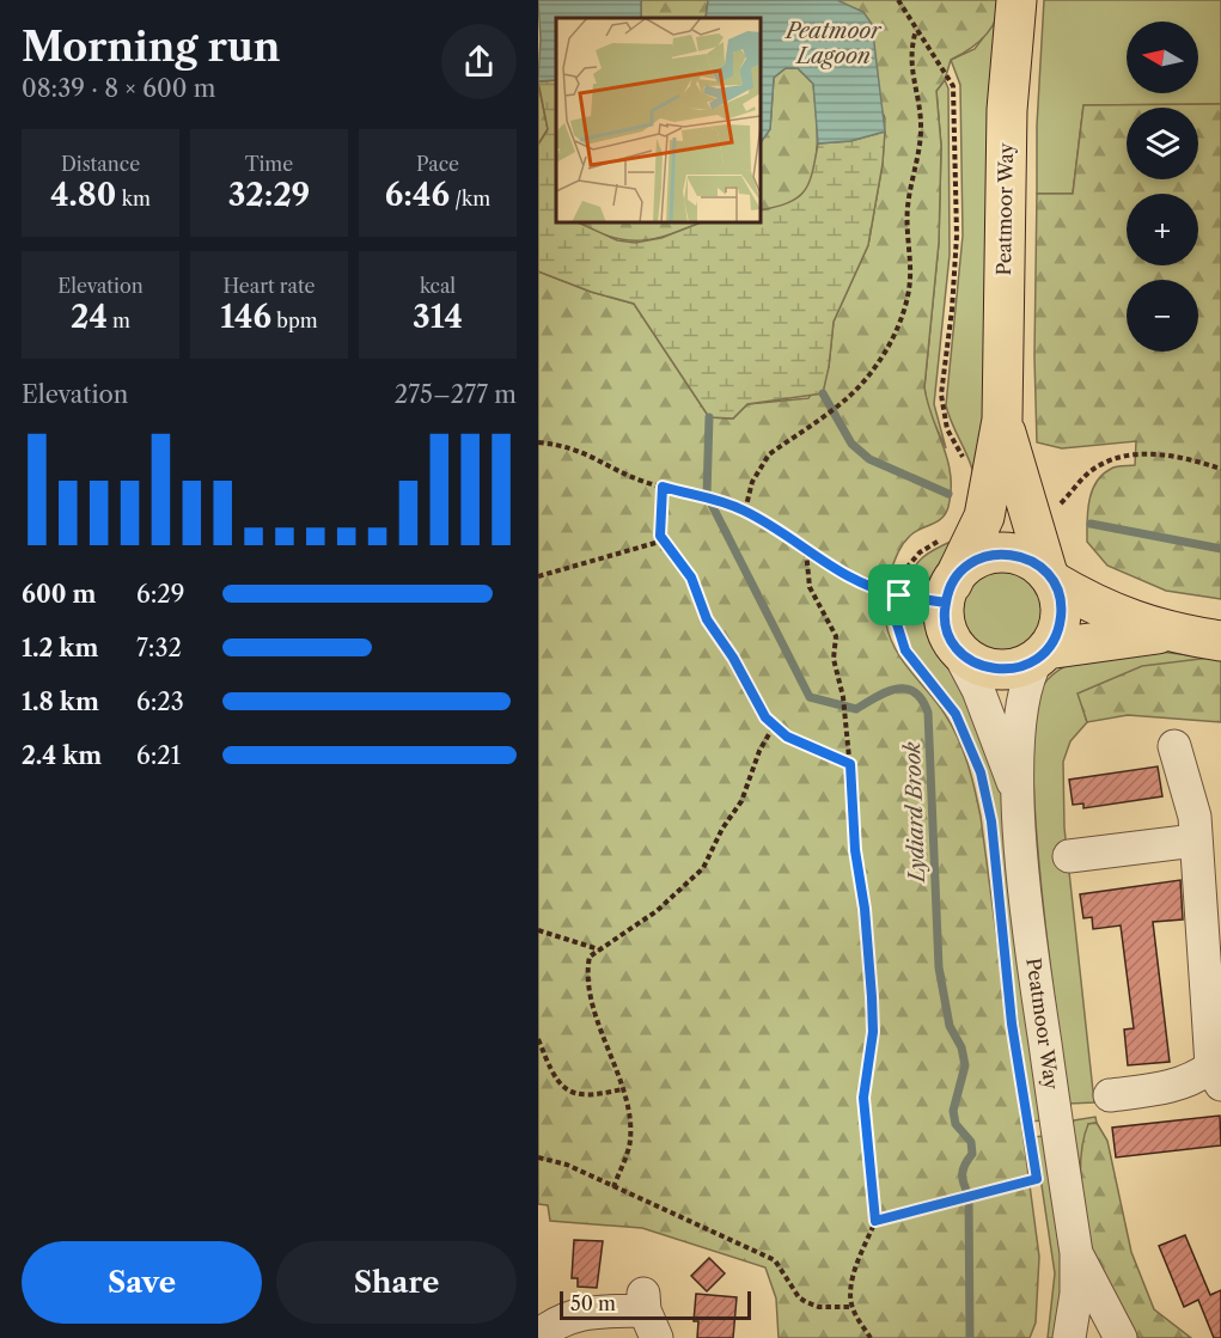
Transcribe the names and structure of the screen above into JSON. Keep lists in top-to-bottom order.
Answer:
{
  "streets": {
    "main road": ["Peatmoor Way"]
  },
  "water": ["Peatmoor Lagoon", "Lydiard Brook"],
  "scale_bar": "50 m",
  "north": "left",
  "page": {
    "heading": ["Morning run", "08:39 · 8 × 600 m"],
    "map_buttons": ["+", "−"],
    "stats": [
      ["Distance", "4.80 km"],
      ["Time", "32:29"],
      ["Pace", "6:46 /km"],
      ["Elevation", "24 m"],
      ["Heart rate", "146 bpm"],
      ["kcal", "314"]
    ],
    "chart": ["Elevation", "275–277 m"],
    "list": [
      {
        "name": "600 m",
        "note": "6:29"
      },
      {
        "name": "1.2 km",
        "note": "7:32"
      },
      {
        "name": "1.8 km",
        "note": "6:23"
      },
      {
        "name": "2.4 km",
        "note": "6:21"
      }
    ],
    "buttons": ["Save", "Share"],
    "scale": "50 m"
  }
}
